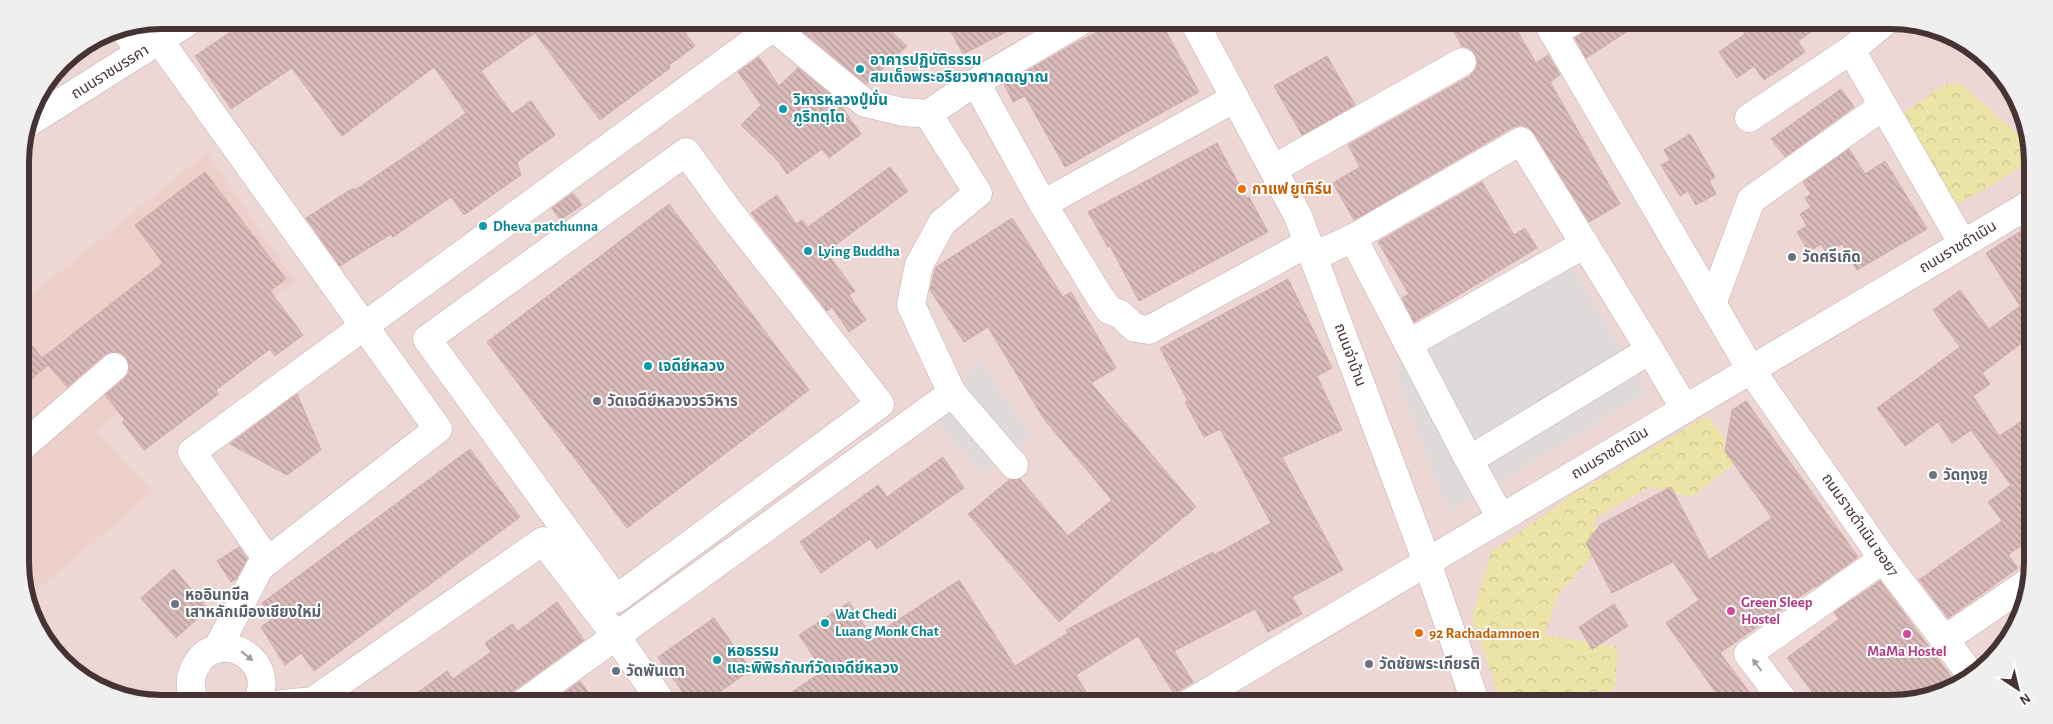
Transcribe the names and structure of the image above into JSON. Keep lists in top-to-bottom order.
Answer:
{
  "streets": {
    "street": [
      "ถนนราชมรรคา",
      "ถนนราชดำเนิน",
      "ถนนจ่าบ้าน",
      "ถนนราชดำเนิน ซอย7"
    ]
  },
  "crossings": [
    ["ถนนราชดำเนิน", "ถนนจ่าบ้าน"],
    ["ถนนราชดำเนิน", "ถนนราชดำเนิน ซอย7"]
  ],
  "places": [
    "อาคารปฏิบัติธรรม สมเด็จพระอริยวงศาคตญาณ",
    "วิหารหลวงปู่มั่น ภูริทตฺโต",
    "กาแฟ ยูเทิร์น",
    "Dheva patchunna",
    "Lying Buddha",
    "วัดศรีเกิด",
    "เจดีย์หลวง",
    "วัดเจดีย์หลวงวรวิหาร",
    "วัดทุงยู",
    "หออินทขีล เสาหลักเมืองเชียงใหม่",
    "Green Sleep Hostel",
    "Wat Chedi Luang Monk Chat",
    "92 Rachadamnoen",
    "MaMa Hostel",
    "หอธรรม และพิพิธภัณฑ์วัดเจดีย์หลวง",
    "วัดชัยพระเกียรติ",
    "วัดพันเตา"
  ],
  "north": "bottom right"
}
